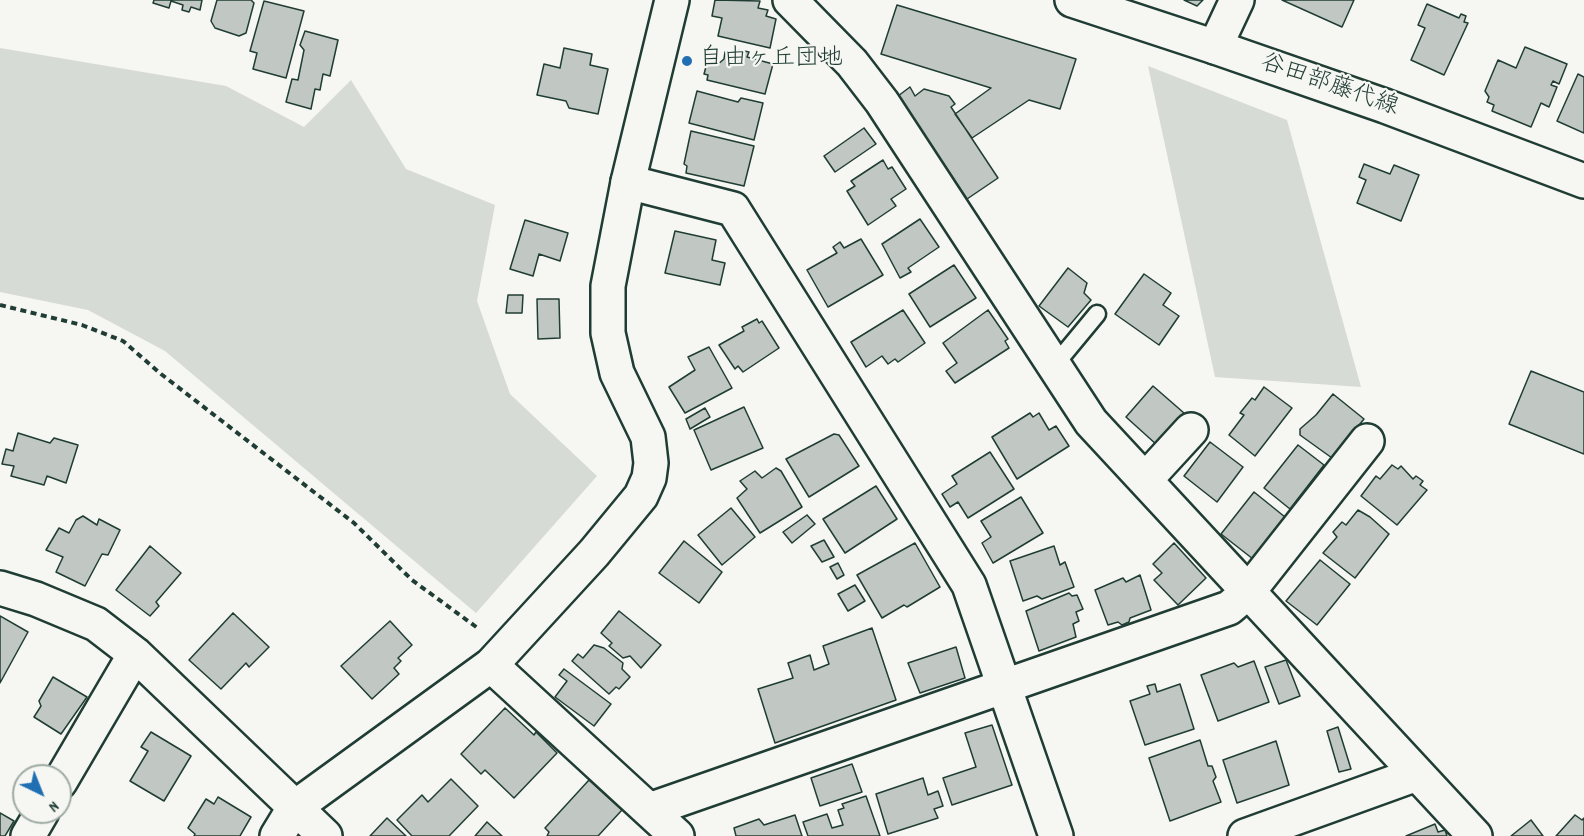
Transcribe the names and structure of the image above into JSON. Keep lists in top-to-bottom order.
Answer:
{
  "streets": {
    "street": ["谷田部藤代線"]
  },
  "places": ["自由ヶ丘団地"],
  "north": "bottom right"
}
